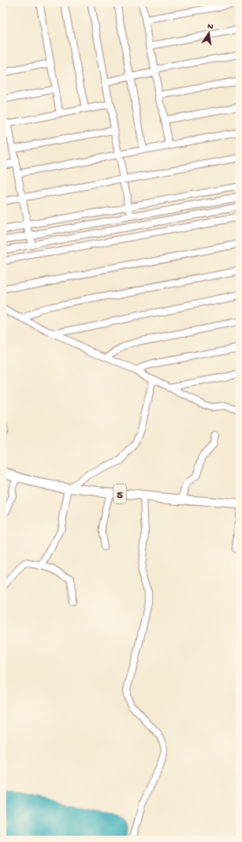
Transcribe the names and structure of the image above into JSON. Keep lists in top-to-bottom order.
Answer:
{
  "streets": {
    "main road": ["5"]
  },
  "north": "top"
}
